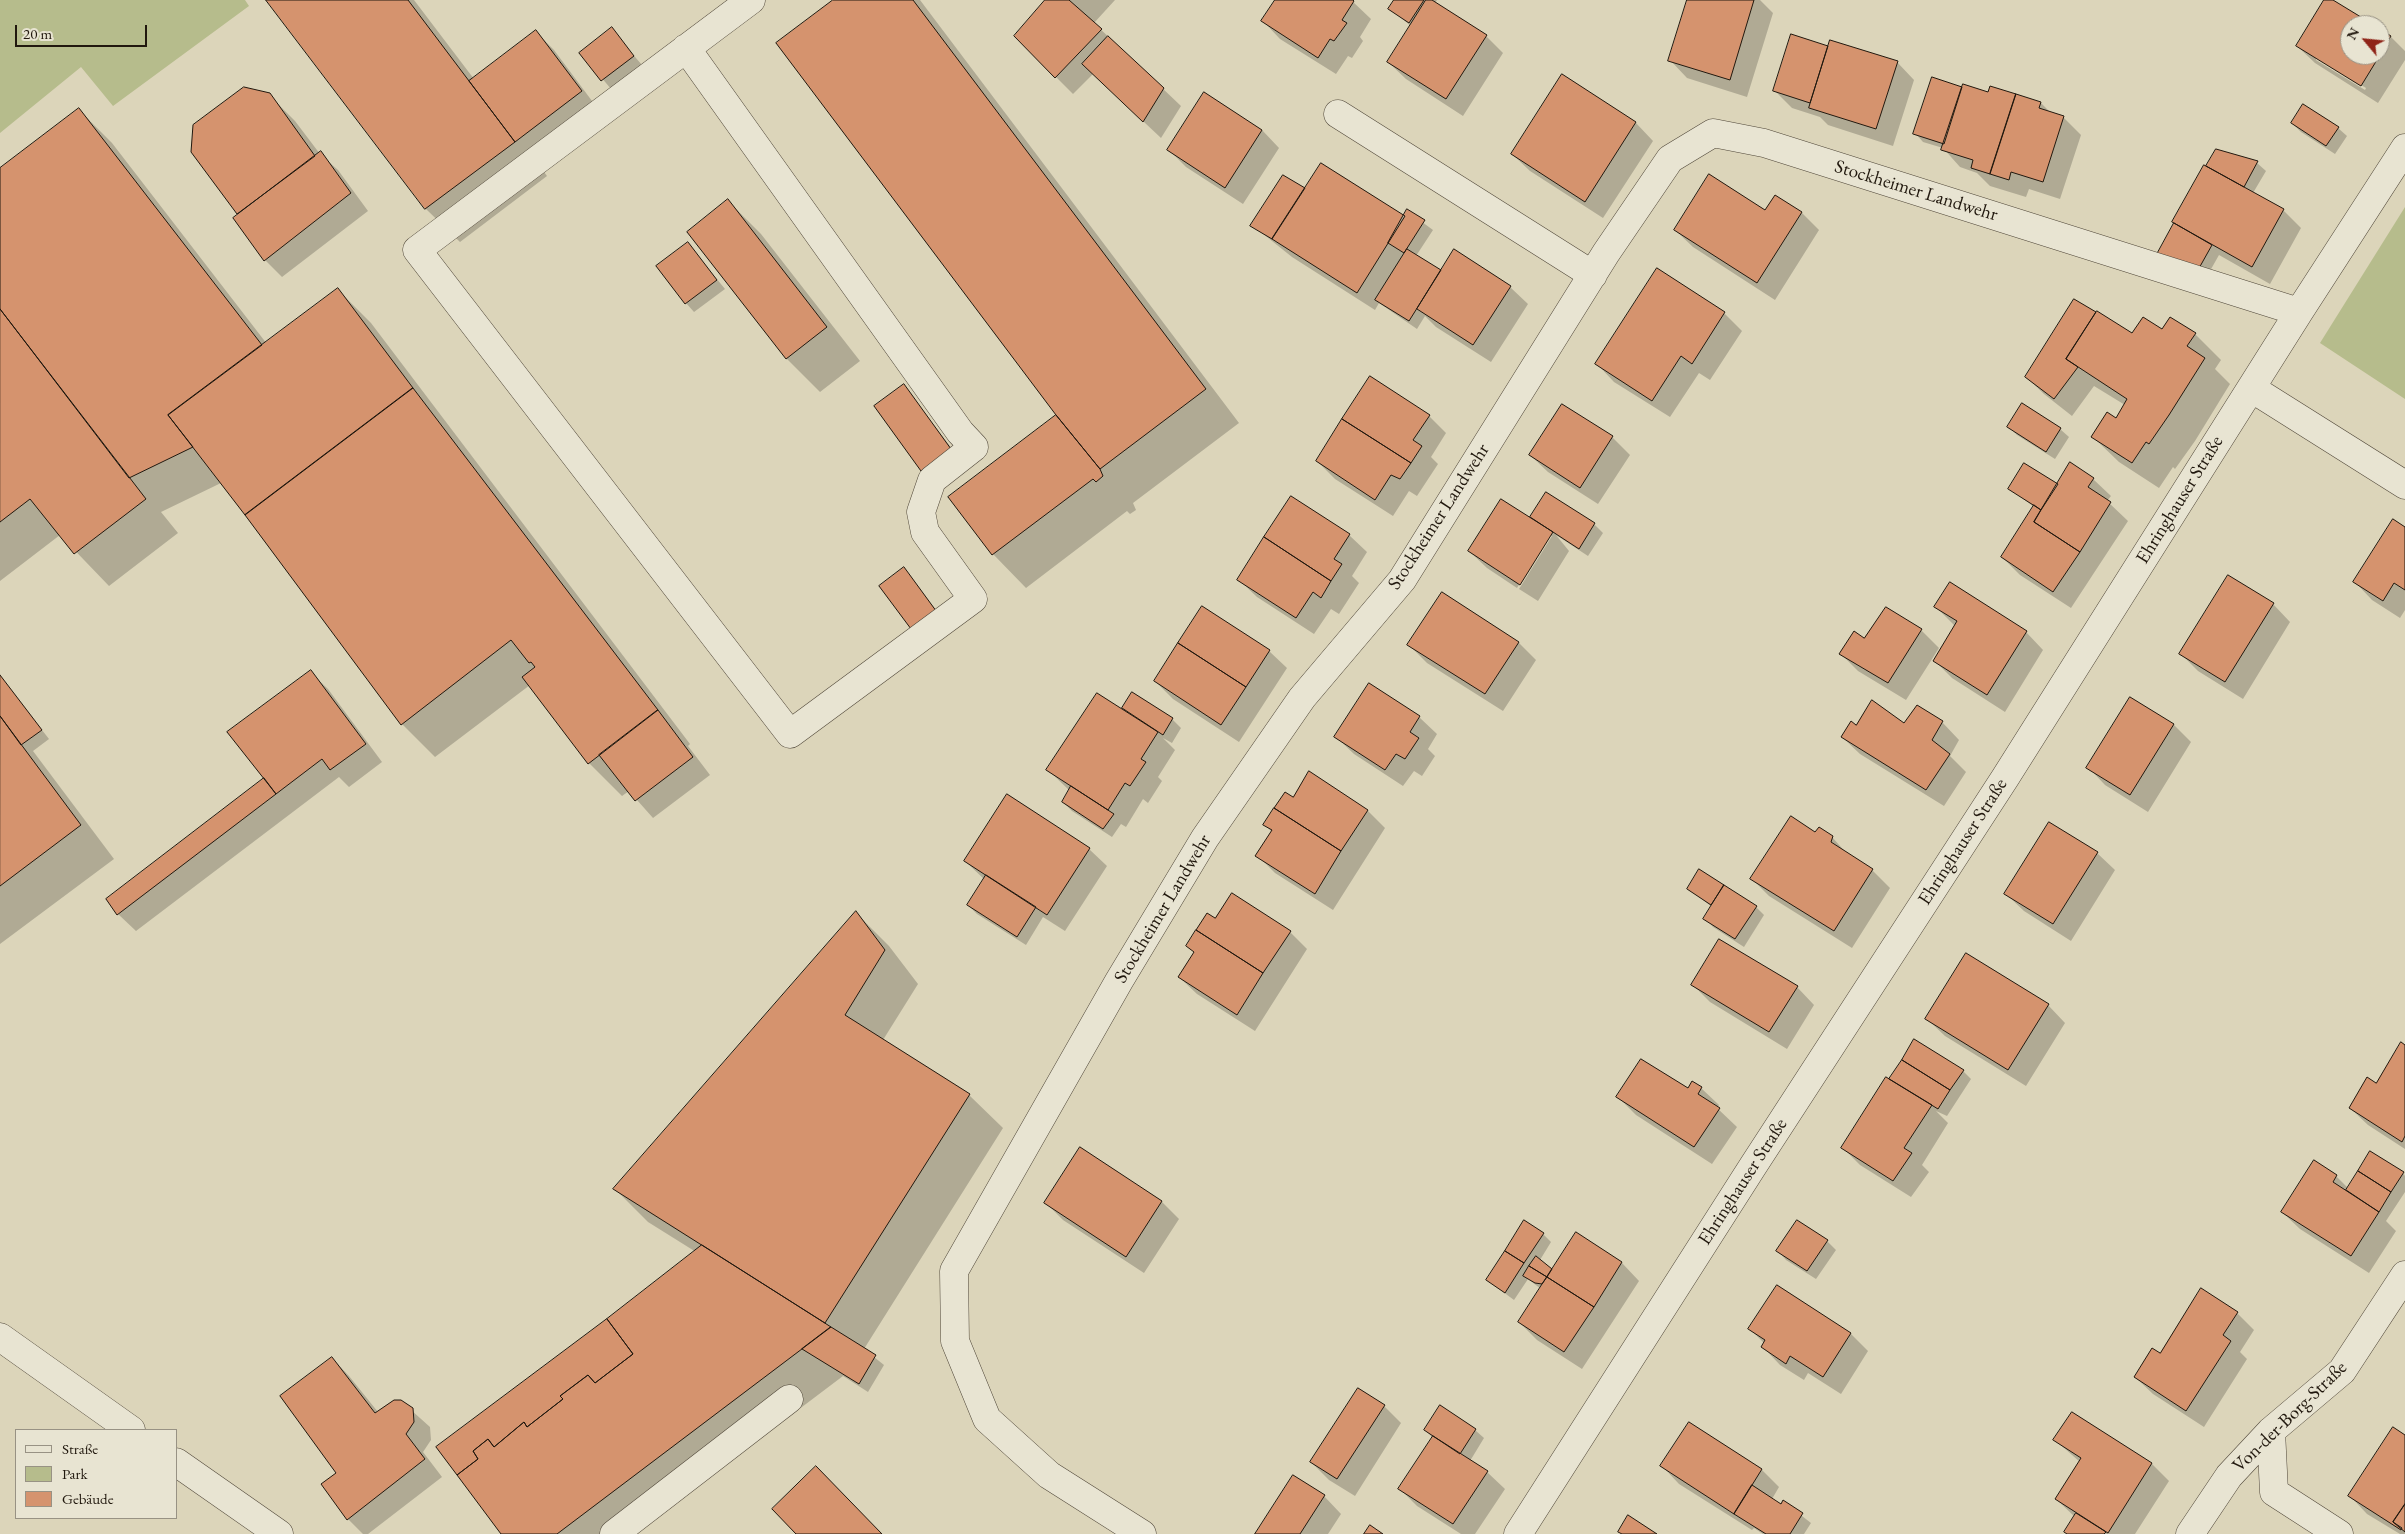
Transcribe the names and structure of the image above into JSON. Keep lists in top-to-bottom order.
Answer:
{
  "streets": {
    "street": ["Stockheimer Landwehr", "Ehringhauser Straße", "Von-der-Borg-Straße"]
  },
  "crossings": [
    ["Stockheimer Landwehr", "Ehringhauser Straße"]
  ],
  "legend": ["Straße", "Park", "Gebäude"],
  "scale_bar": "20 m",
  "north": "top left"
}
